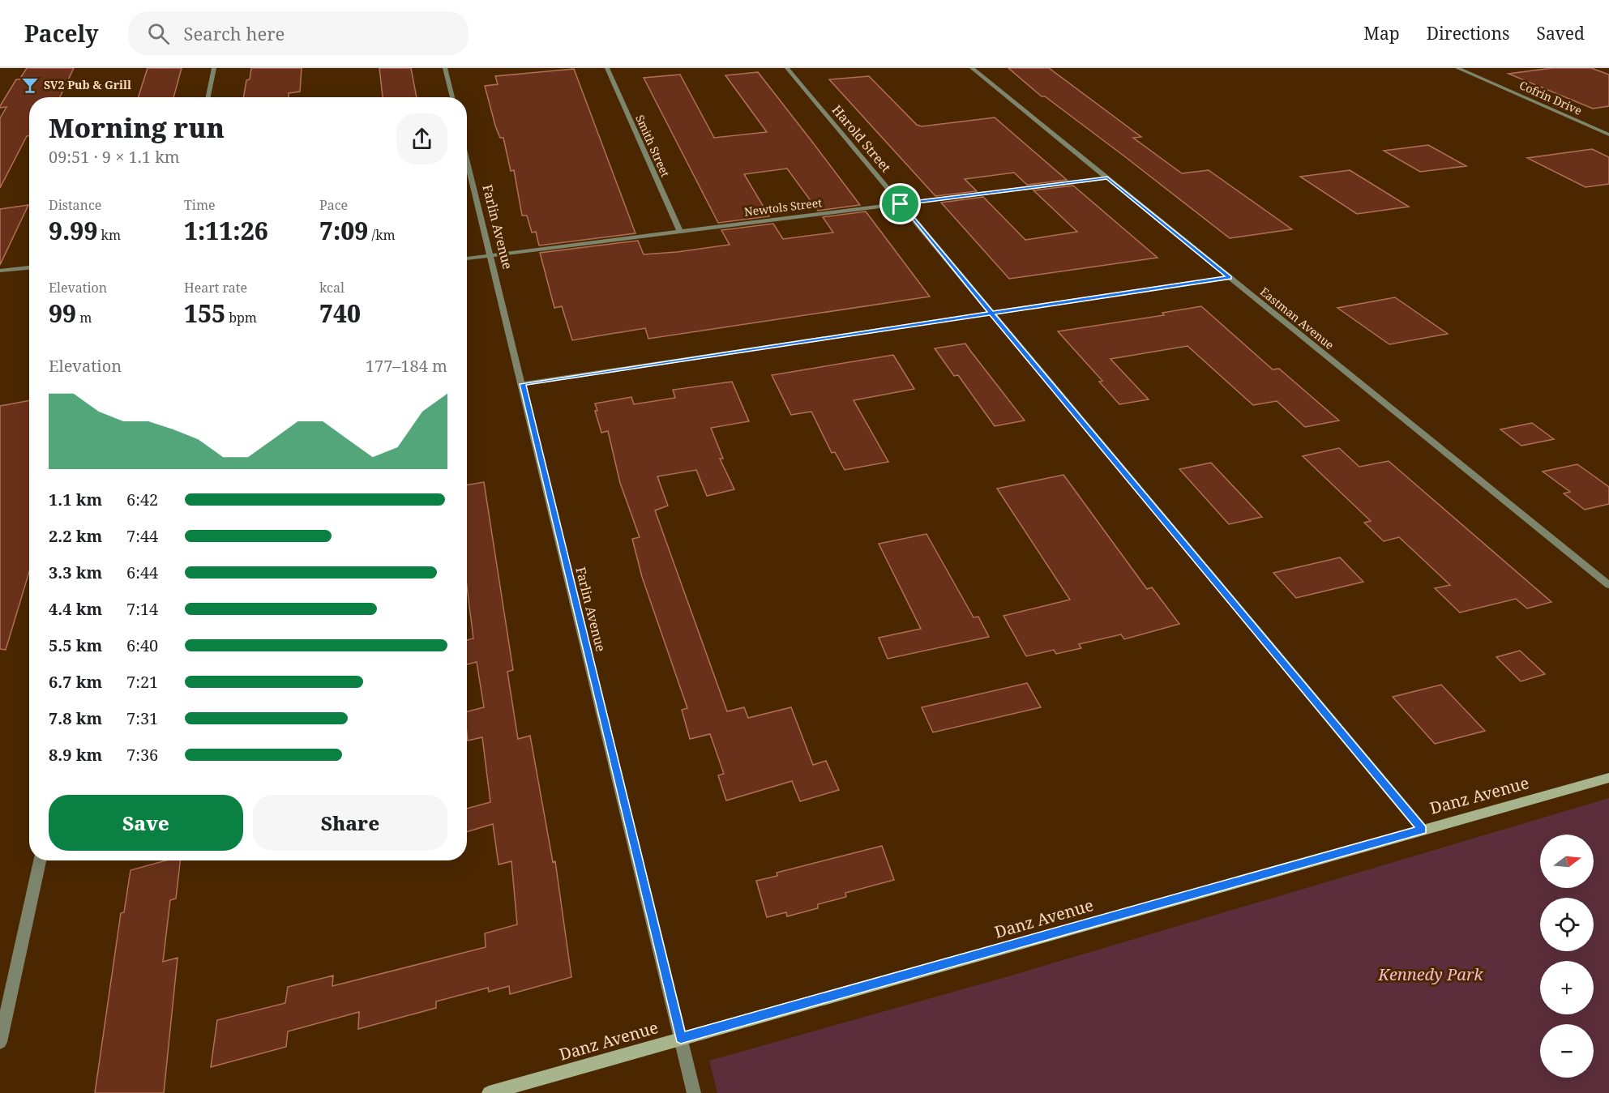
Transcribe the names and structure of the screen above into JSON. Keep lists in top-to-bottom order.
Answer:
{
  "streets": {
    "street": [
      "Cofrin Drive",
      "Harold Street",
      "Smith Street",
      "Newtols Street",
      "Farlin Avenue",
      "Eastman Avenue",
      "Danz Avenue"
    ]
  },
  "crossings": [
    ["Harold Street", "Newtols Street"],
    ["Harold Street", "Danz Avenue"],
    ["Smith Street", "Newtols Street"],
    ["Newtols Street", "Farlin Avenue"],
    ["Newtols Street", "Eastman Avenue"],
    ["Farlin Avenue", "Danz Avenue"]
  ],
  "parks": ["Kennedy Park"],
  "places": {
    "bar": ["SV2 Pub & Grill"]
  },
  "north": "right",
  "page": {
    "header": "Pacely",
    "search": "Search here",
    "nav": ["Map", "Directions", "Saved"],
    "heading": ["Morning run", "09:51 · 9 × 1.1 km"],
    "stats": [
      ["Distance", "9.99 km"],
      ["Time", "1:11:26"],
      ["Pace", "7:09 /km"],
      ["Elevation", "99 m"],
      ["Heart rate", "155 bpm"],
      ["kcal", "740"]
    ],
    "chart": ["Elevation", "177–184 m"],
    "list": [
      {
        "name": "1.1 km",
        "note": "6:42"
      },
      {
        "name": "2.2 km",
        "note": "7:44"
      },
      {
        "name": "3.3 km",
        "note": "6:44"
      },
      {
        "name": "4.4 km",
        "note": "7:14"
      },
      {
        "name": "5.5 km",
        "note": "6:40"
      },
      {
        "name": "6.7 km",
        "note": "7:21"
      },
      {
        "name": "7.8 km",
        "note": "7:31"
      },
      {
        "name": "8.9 km",
        "note": "7:36"
      }
    ],
    "buttons": ["Save", "Share"],
    "map_buttons": ["+", "−"]
  }
}
